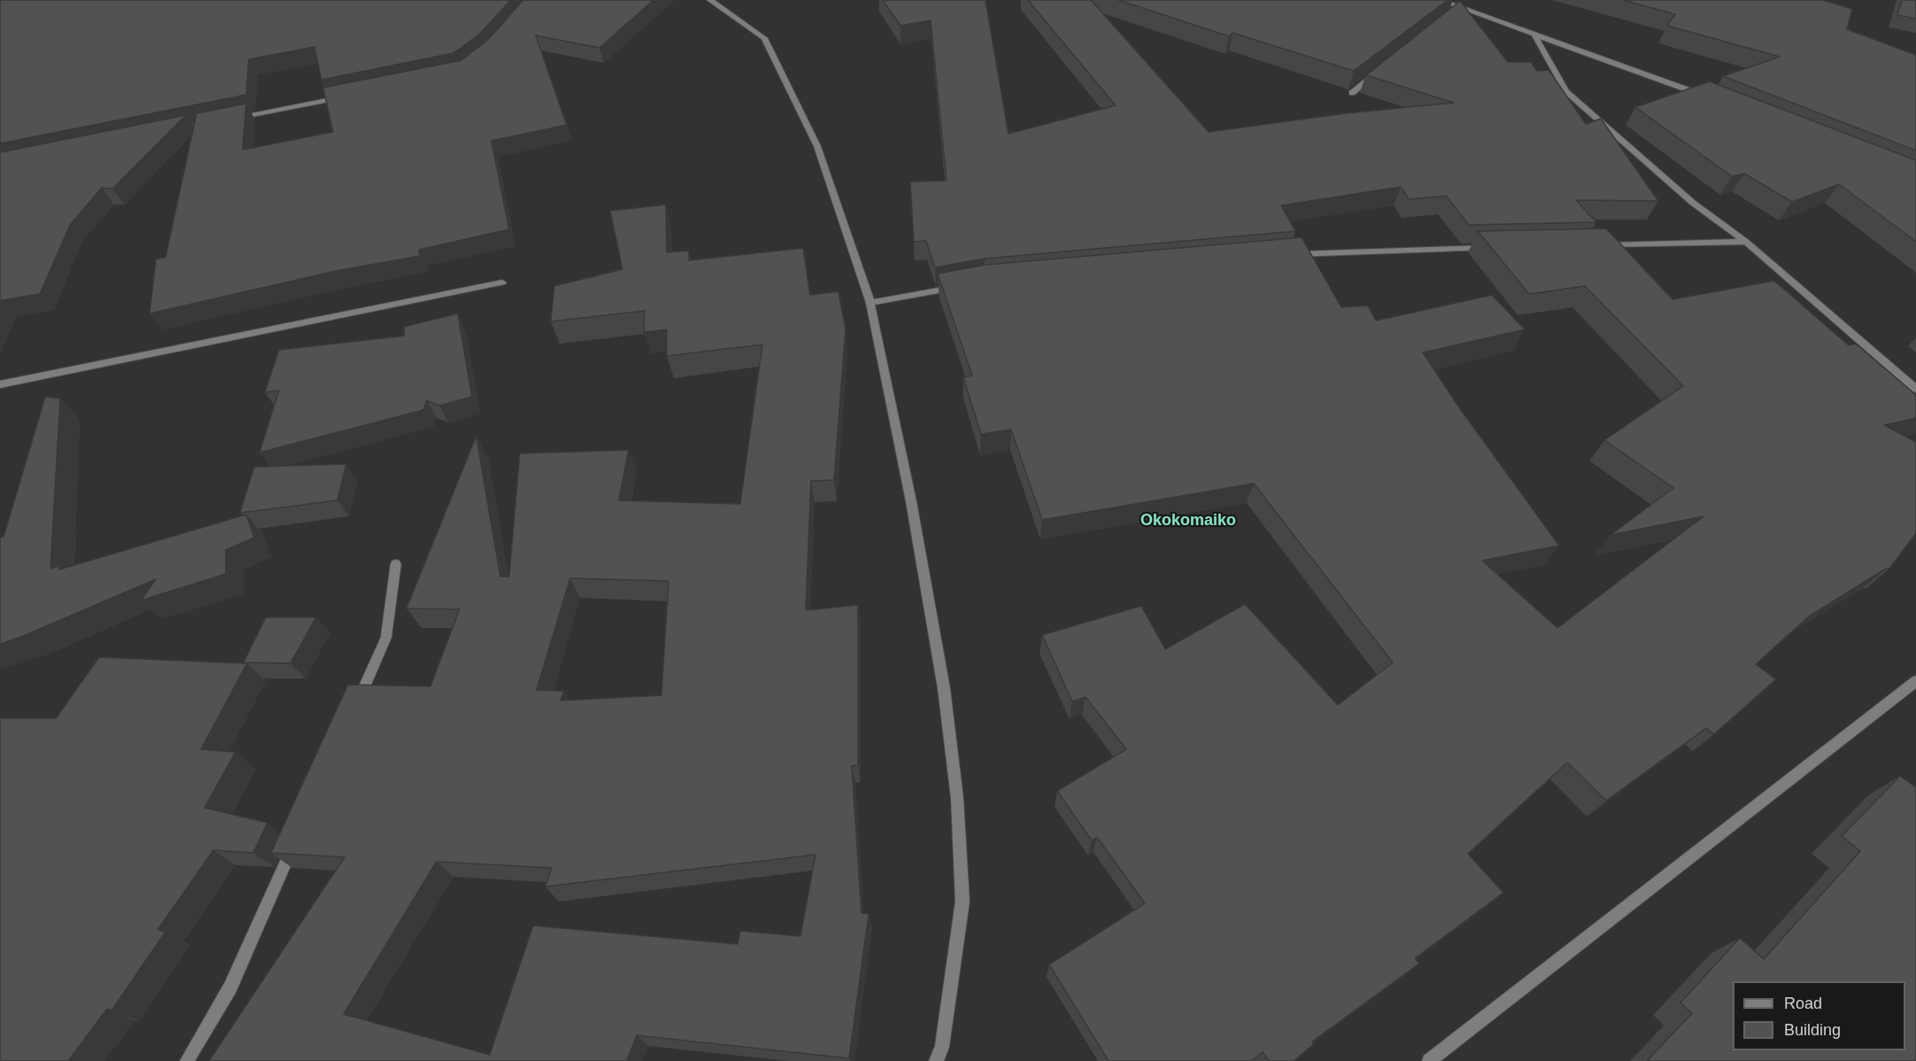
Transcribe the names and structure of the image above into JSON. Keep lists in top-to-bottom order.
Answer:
{
  "districts": ["Okokomaiko"],
  "legend": ["Road", "Building"]
}
